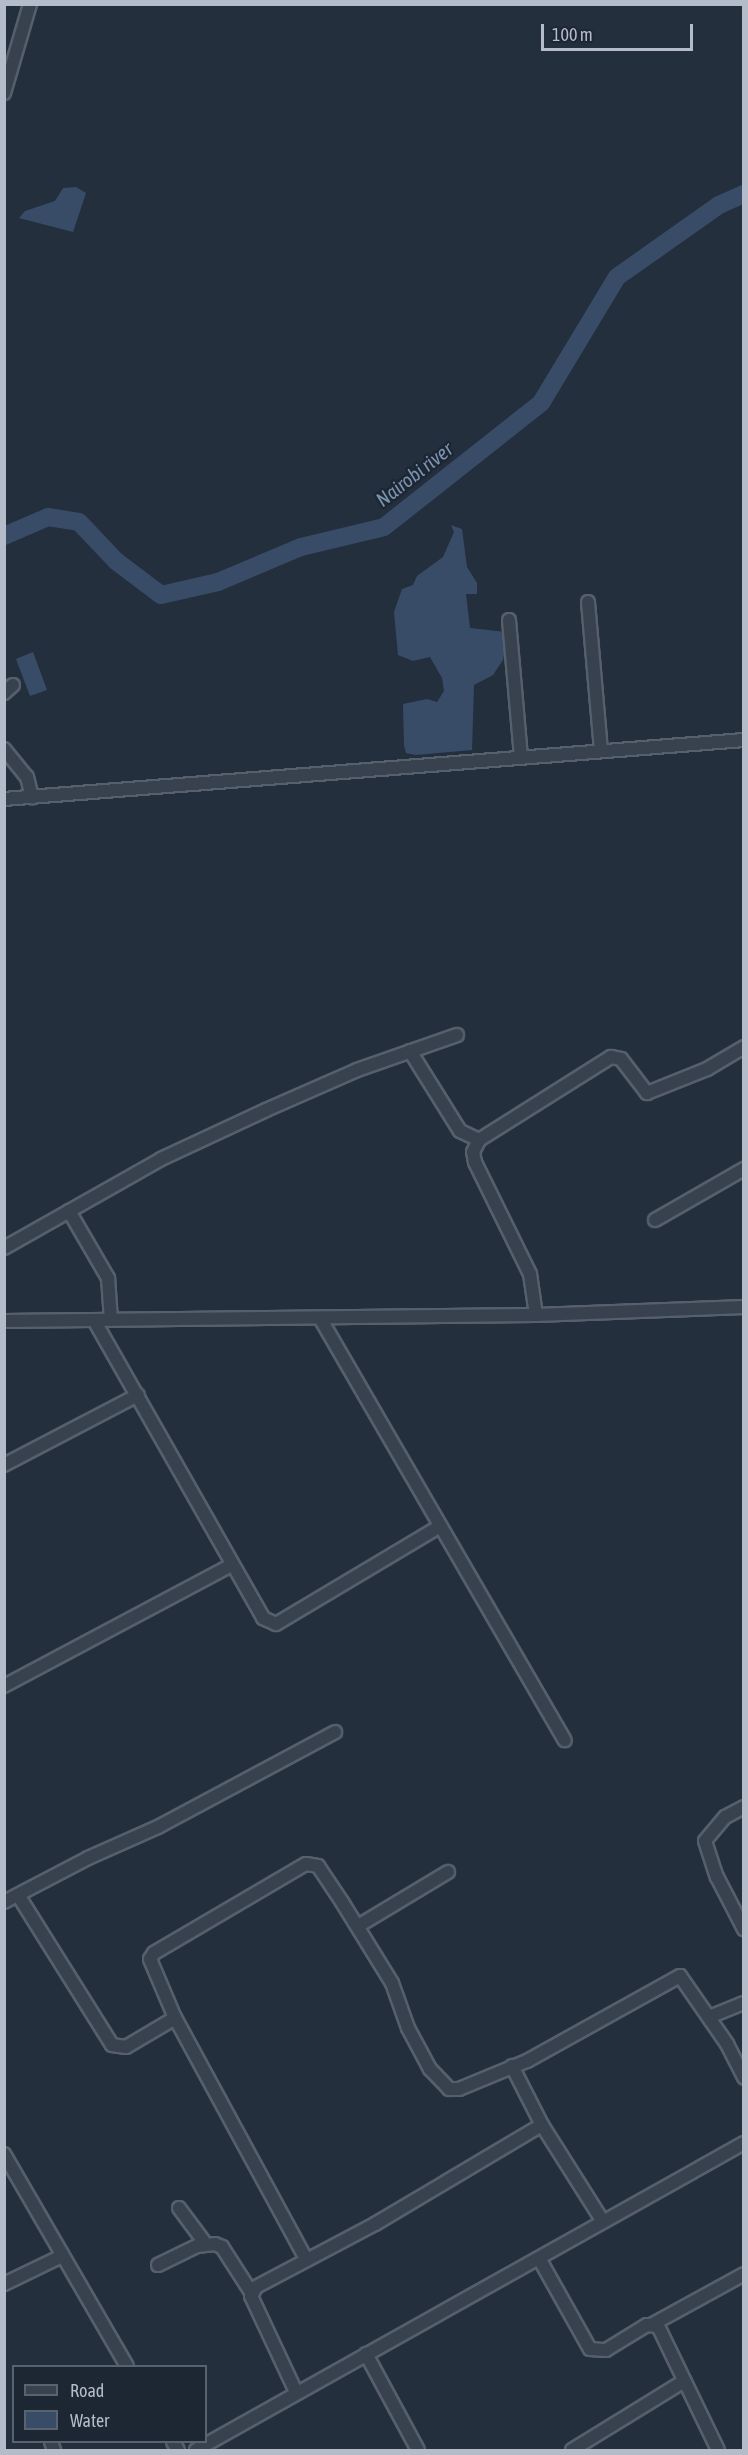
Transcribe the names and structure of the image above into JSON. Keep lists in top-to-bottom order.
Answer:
{
  "water": ["Nairobi river"],
  "legend": ["Road", "Water"],
  "scale_bar": "100 m"
}
